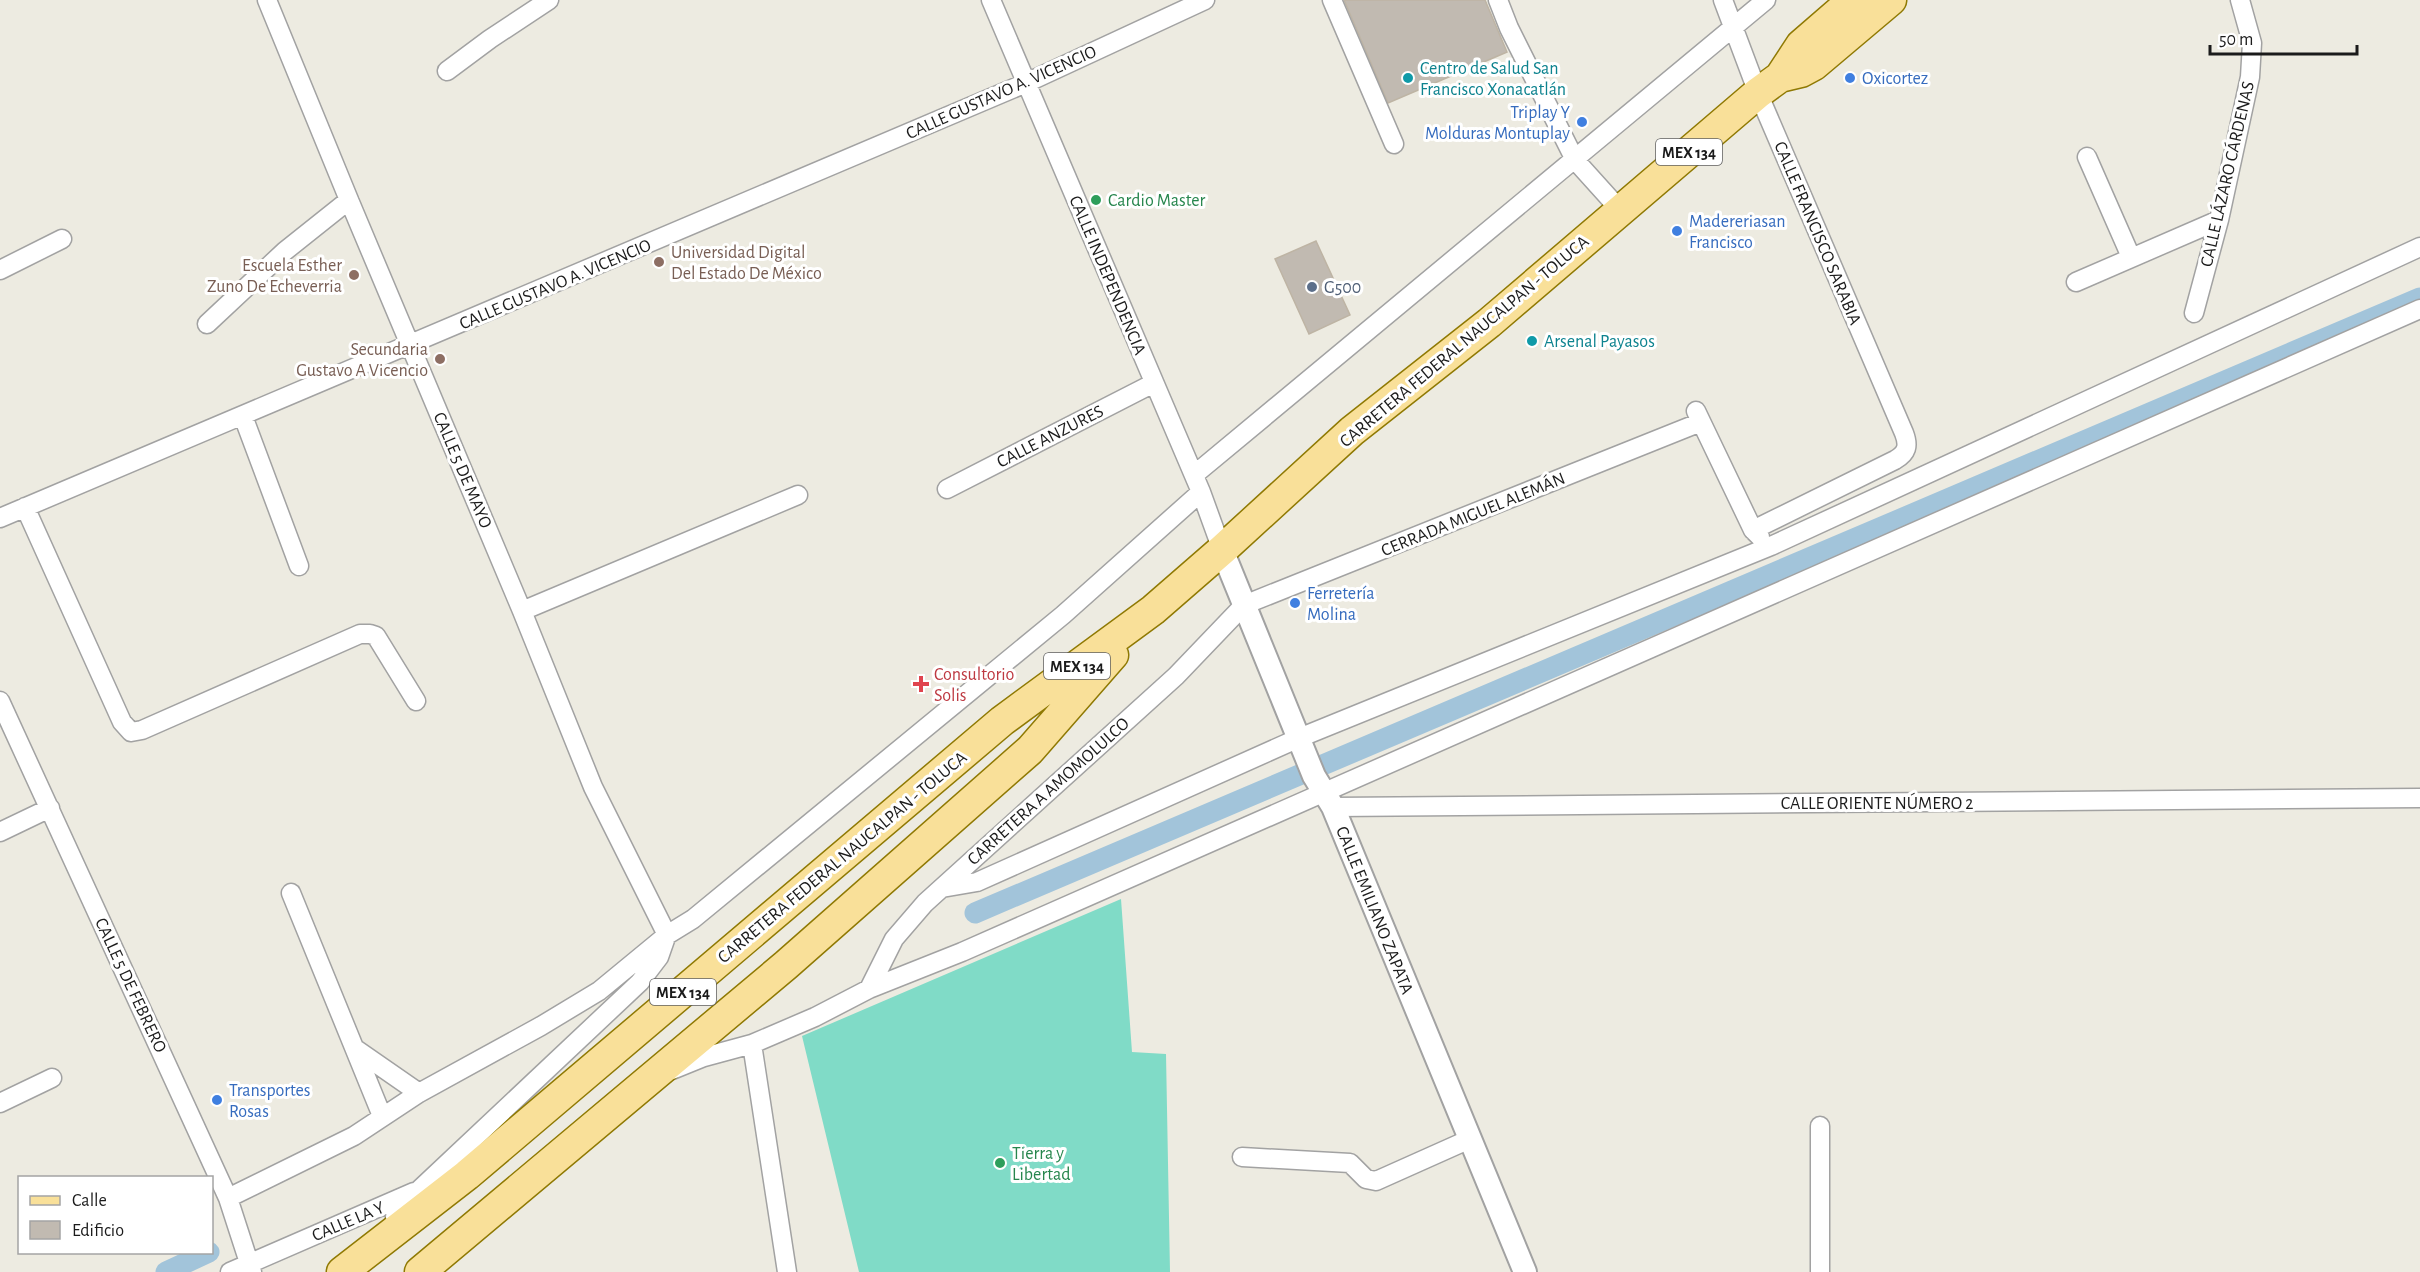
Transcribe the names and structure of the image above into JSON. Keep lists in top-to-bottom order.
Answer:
{
  "streets": {
    "main road": ["MEX 134", "CARRETERA FEDERAL NAUCALPAN - TOLUCA"],
    "street": [
      "CALLE GUSTAVO A. VICENCIO",
      "CALLE LÁZARO CÁRDENAS",
      "CALLE FRANCISCO SARABIA",
      "CALLE INDEPENDENCIA",
      "CALLE ANZURES",
      "CALLE 5 DE MAYO",
      "CERRADA MIGUEL ALEMÁN",
      "CARRETERA A AMOMOLULCO",
      "CALLE ORIENTE NÚMERO 2",
      "CALLE EMILIANO ZAPATA",
      "CALLE 5 DE FEBRERO",
      "CALLE LA Y"
    ]
  },
  "crossings": [
    ["CALLE GUSTAVO A. VICENCIO", "CALLE INDEPENDENCIA"],
    ["CALLE GUSTAVO A. VICENCIO", "CALLE 5 DE MAYO"],
    ["CALLE FRANCISCO SARABIA", "CARRETERA FEDERAL NAUCALPAN - TOLUCA"],
    ["CALLE FRANCISCO SARABIA", "CERRADA MIGUEL ALEMÁN"],
    ["CALLE INDEPENDENCIA", "CARRETERA FEDERAL NAUCALPAN - TOLUCA"],
    ["CALLE INDEPENDENCIA", "CALLE ANZURES"],
    ["CALLE INDEPENDENCIA", "CALLE EMILIANO ZAPATA"],
    ["CARRETERA FEDERAL NAUCALPAN - TOLUCA", "CALLE EMILIANO ZAPATA"],
    ["CARRETERA FEDERAL NAUCALPAN - TOLUCA", "CALLE LA Y"],
    ["CERRADA MIGUEL ALEMÁN", "CARRETERA A AMOMOLULCO"],
    ["CERRADA MIGUEL ALEMÁN", "CALLE EMILIANO ZAPATA"],
    ["CARRETERA A AMOMOLULCO", "CALLE EMILIANO ZAPATA"],
    ["CALLE ORIENTE NÚMERO 2", "CALLE EMILIANO ZAPATA"],
    ["CALLE 5 DE FEBRERO", "CALLE LA Y"]
  ],
  "places": {
    "other": [
      "Centro de Salud San Francisco Xonacatlán",
      "Oxicortez",
      "Triplay Y Molduras Montuplay",
      "Cardio Master",
      "Madereriasan Francisco",
      "Universidad Digital Del Estado De México",
      "Escuela Esther Zuno De Echeverria",
      "G500",
      "Arsenal Payasos",
      "Secundaria Gustavo A Vicencio",
      "Ferretería Molina",
      "Transportes Rosas",
      "Tierra y Libertad"
    ],
    "health": ["Consultorio Solis"]
  },
  "legend": ["Calle", "Edificio"],
  "scale_bar": "50 m"
}
